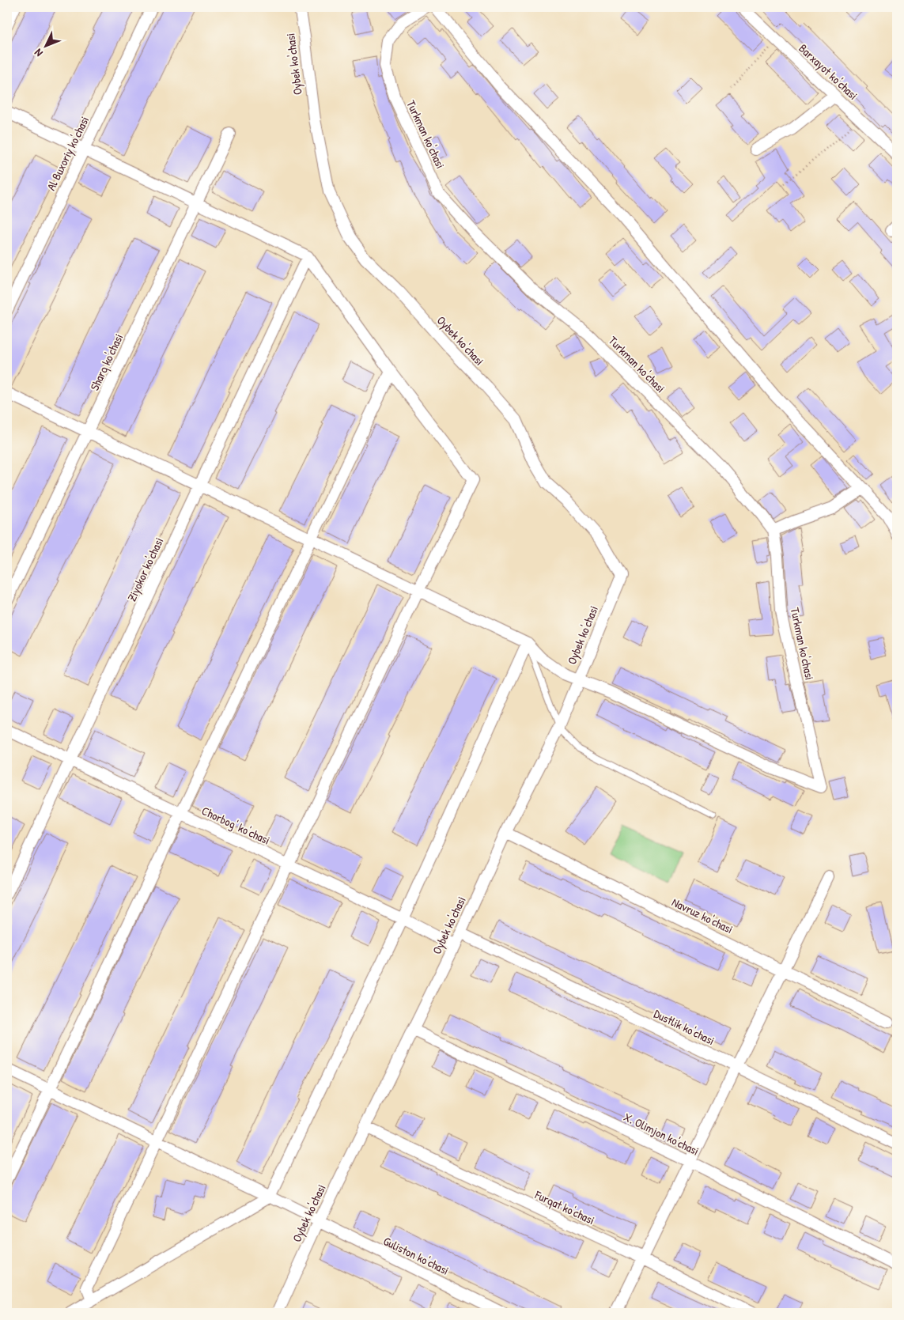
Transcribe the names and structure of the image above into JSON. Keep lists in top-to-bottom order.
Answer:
{
  "streets": {
    "street": [
      "Oybek ko'chasi",
      "Barxayot ko'chasi",
      "Turkman ko'chasi",
      "Al Buxoriy ko'chasi",
      "Sharq ko'chasi",
      "Ziyokor ko'chasi",
      "Chorbog' ko'chasi",
      "Navruz ko'chasi",
      "Dustlik ko'chasi",
      "X. Olimjon ko'chasi",
      "Furqat ko'chasi",
      "Guliston ko'chasi"
    ]
  },
  "crossings": [
    ["Oybek ko'chasi", "Turkman ko'chasi"],
    ["Oybek ko'chasi", "Chorbog' ko'chasi"],
    ["Oybek ko'chasi", "Navruz ko'chasi"],
    ["Oybek ko'chasi", "Dustlik ko'chasi"],
    ["Oybek ko'chasi", "X. Olimjon ko'chasi"],
    ["Oybek ko'chasi", "Furqat ko'chasi"],
    ["Oybek ko'chasi", "Guliston ko'chasi"],
    ["Ziyokor ko'chasi", "Chorbog' ko'chasi"]
  ],
  "north": "bottom left"
}
